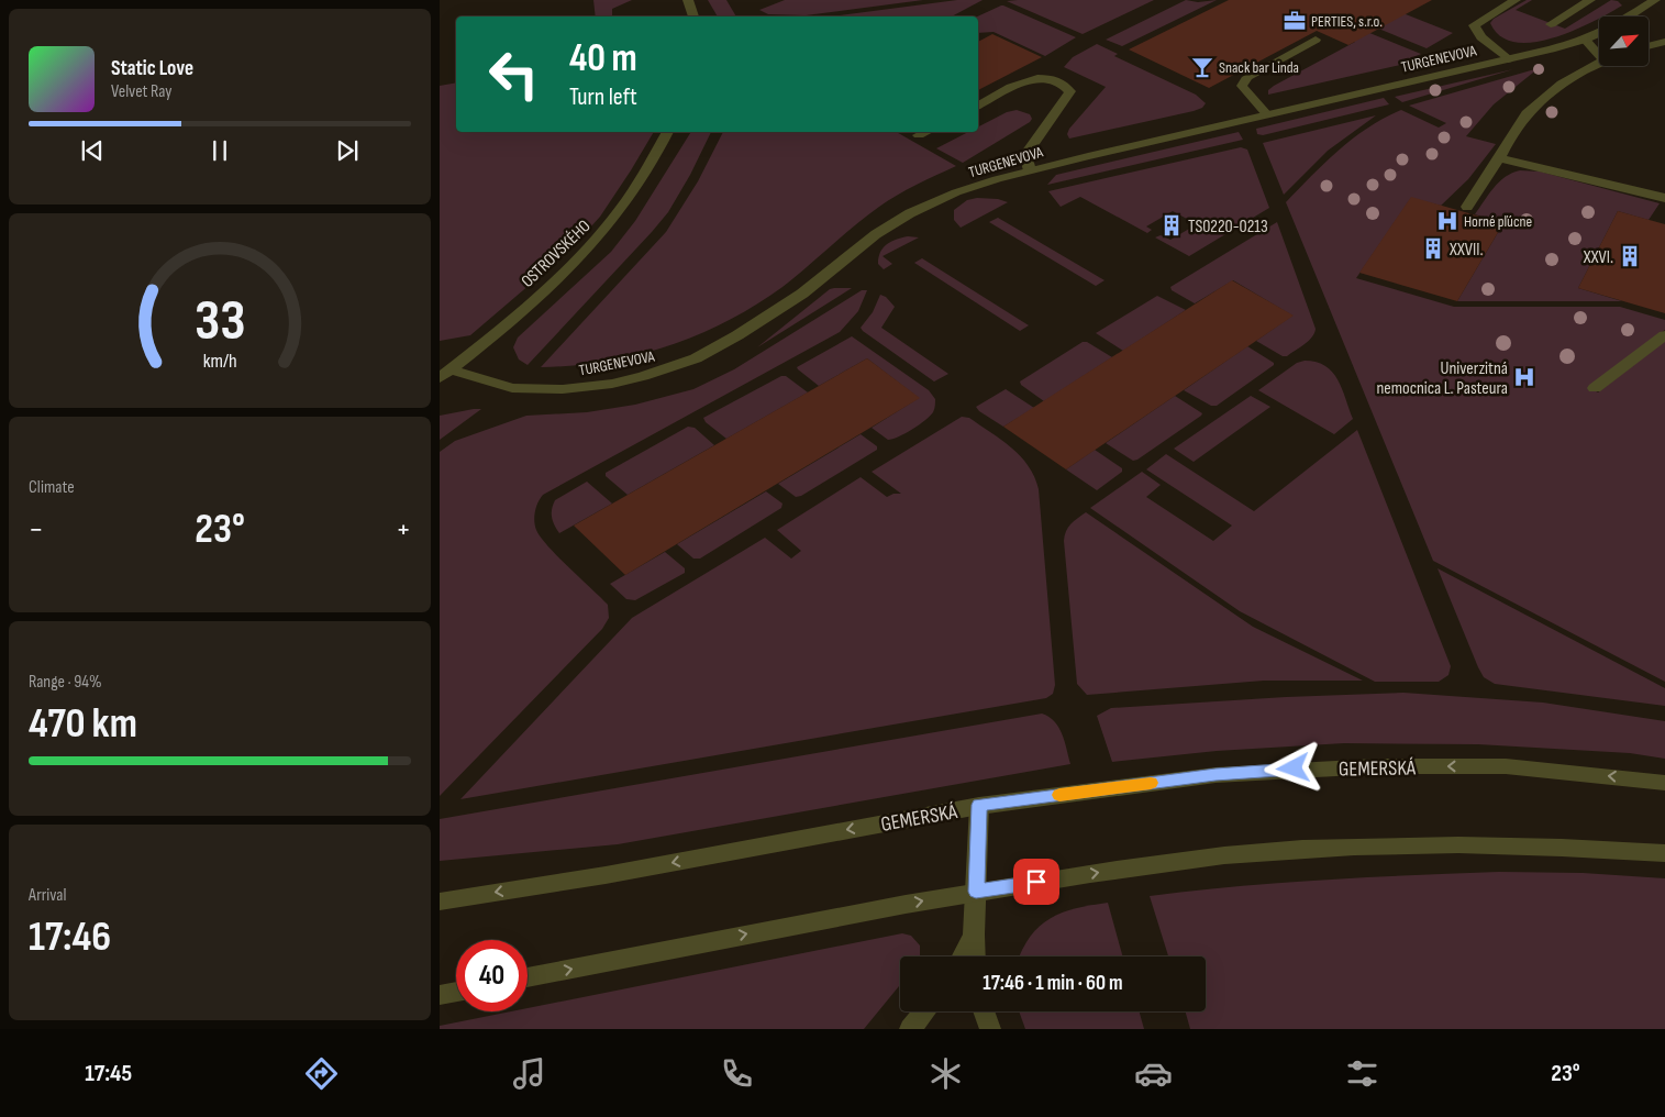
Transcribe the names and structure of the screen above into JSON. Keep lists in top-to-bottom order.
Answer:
{
  "streets": {
    "street": ["TURGENEVOVA", "OSTROVSKÉHO", "GEMERSKÁ"]
  },
  "crossings": [
    ["TURGENEVOVA", "OSTROVSKÉHO"]
  ],
  "places": {
    "office": ["PERTIES, s.r.o."],
    "bar": ["Snack bar Linda"],
    "hospital": ["Horné pľúcne", "Univerzitná nemocnica L. Pasteura"],
    "building": ["TS0220-0213", "XXVII.", "XXVI."]
  },
  "north": "top right",
  "page": {
    "turn": ["40 m", "Turn left"],
    "song": ["Static Love", "Velvet Ray"],
    "tile": [
      "Climate",
      ["Range · 94%", "470 km"],
      ["Arrival", "17:46"]
    ],
    "heat": ["−", "23°", "+"],
    "limit": "40",
    "trip": "17:46 · 1 min · 60 m",
    "tabs": ["17:45", "23°"],
    "gauge": ["33", "km/h"]
  }
}
